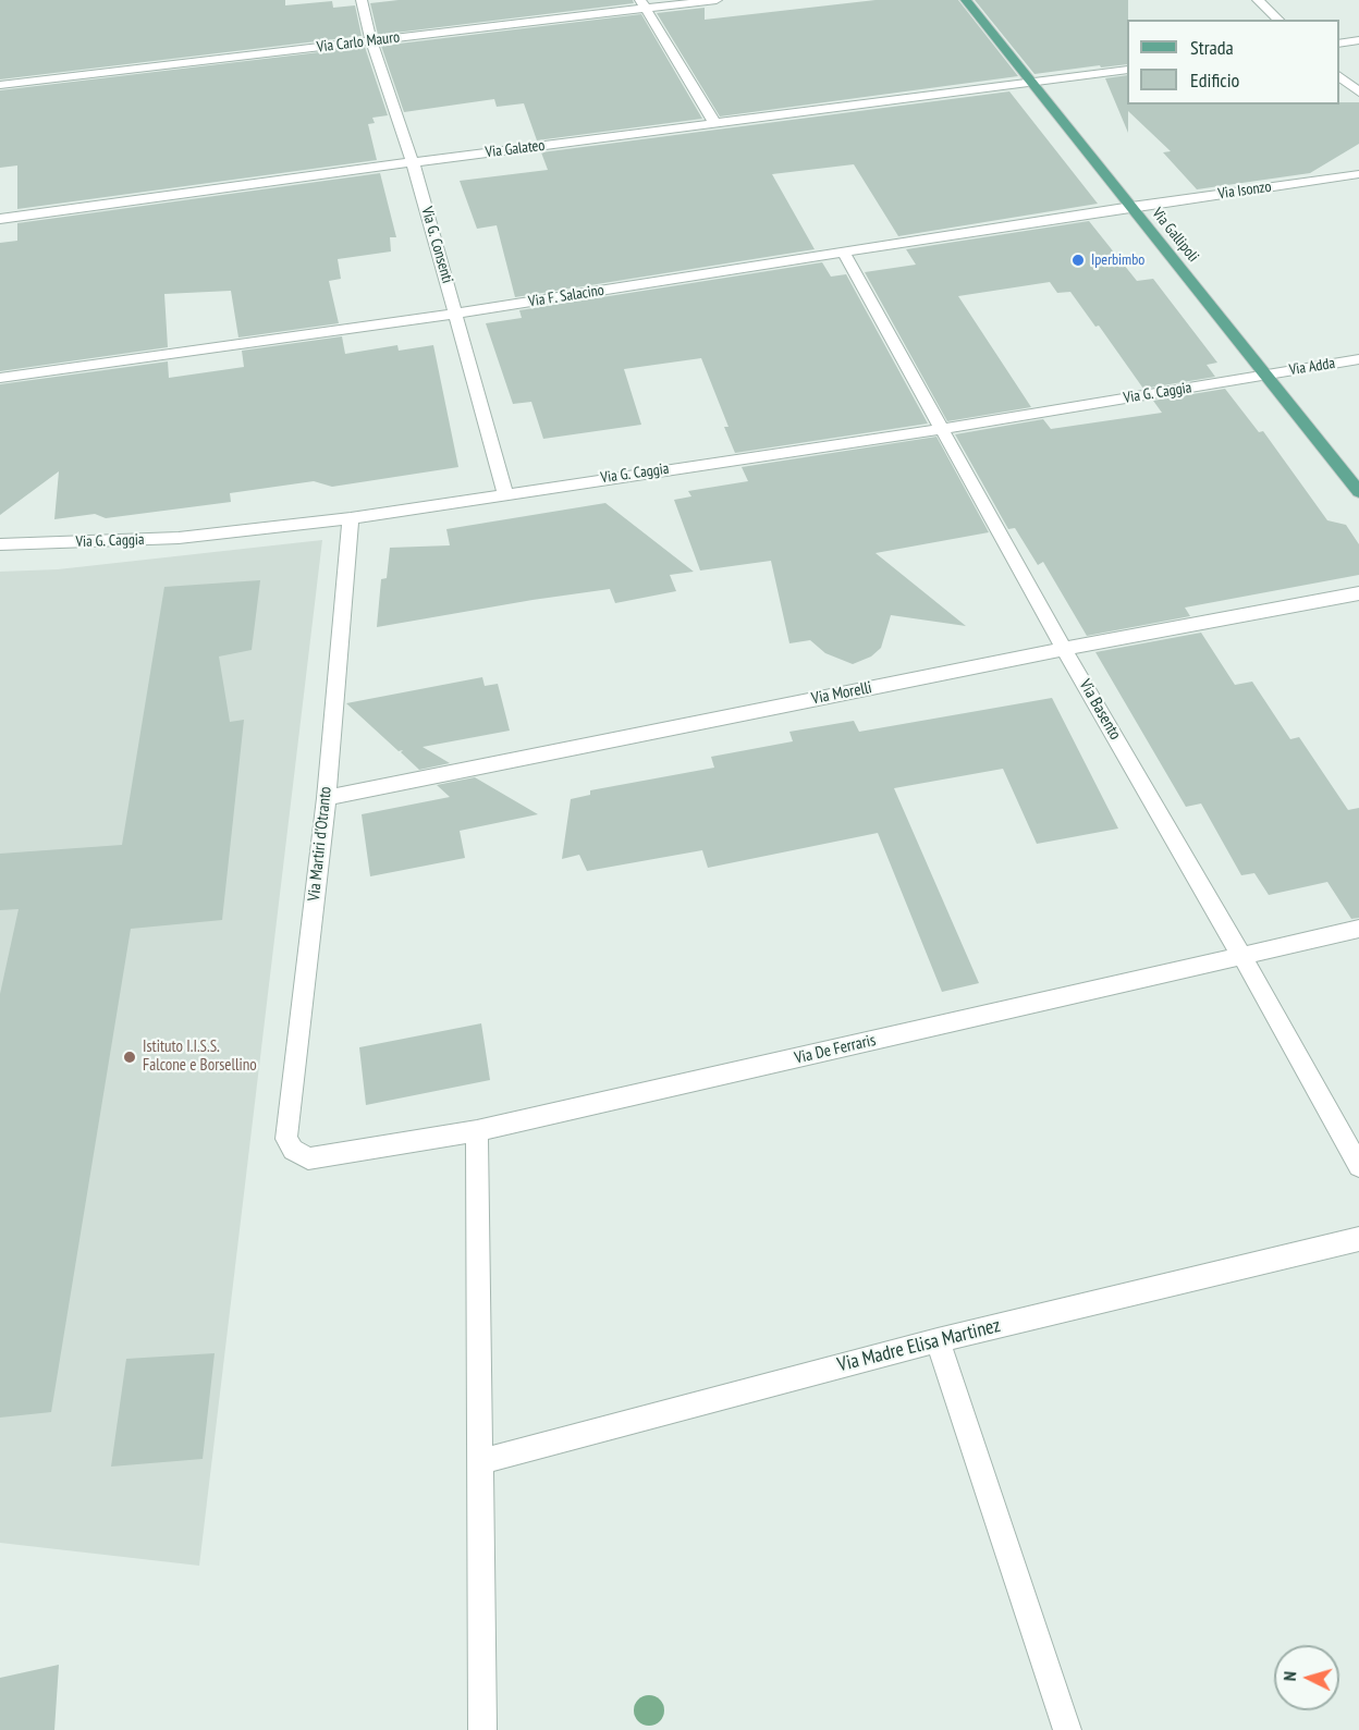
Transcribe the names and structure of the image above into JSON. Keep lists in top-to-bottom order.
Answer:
{
  "streets": {
    "main road": ["Via Gallipoli"],
    "street": [
      "Via Carlo Mauro",
      "Via Galateo",
      "Via Isonzo",
      "Via G. Consenti",
      "Via F. Salacino",
      "Via Adda",
      "Via G. Caggia",
      "Via Morelli",
      "Via Basento",
      "Via Martiri d'Otranto",
      "Via De Ferraris",
      "Via Madre Elisa Martinez"
    ]
  },
  "crossings": [
    ["Via Carlo Mauro", "Via G. Consenti"],
    ["Via Galateo", "Via Gallipoli"],
    ["Via Galateo", "Via G. Consenti"],
    ["Via Isonzo", "Via Gallipoli"],
    ["Via Isonzo", "Via F. Salacino"],
    ["Via Gallipoli", "Via F. Salacino"],
    ["Via Gallipoli", "Via Adda"],
    ["Via Gallipoli", "Via G. Caggia"],
    ["Via G. Consenti", "Via F. Salacino"],
    ["Via G. Consenti", "Via G. Caggia"],
    ["Via F. Salacino", "Via Basento"],
    ["Via Adda", "Via G. Caggia"],
    ["Via G. Caggia", "Via Basento"],
    ["Via G. Caggia", "Via Martiri d'Otranto"],
    ["Via Morelli", "Via Basento"],
    ["Via Morelli", "Via Martiri d'Otranto"],
    ["Via Basento", "Via De Ferraris"],
    ["Via Martiri d'Otranto", "Via De Ferraris"]
  ],
  "places": ["Iperbimbo", "Istituto I.I.S.S. Falcone e Borsellino"],
  "legend": ["Strada", "Edificio"],
  "north": "left"
}
